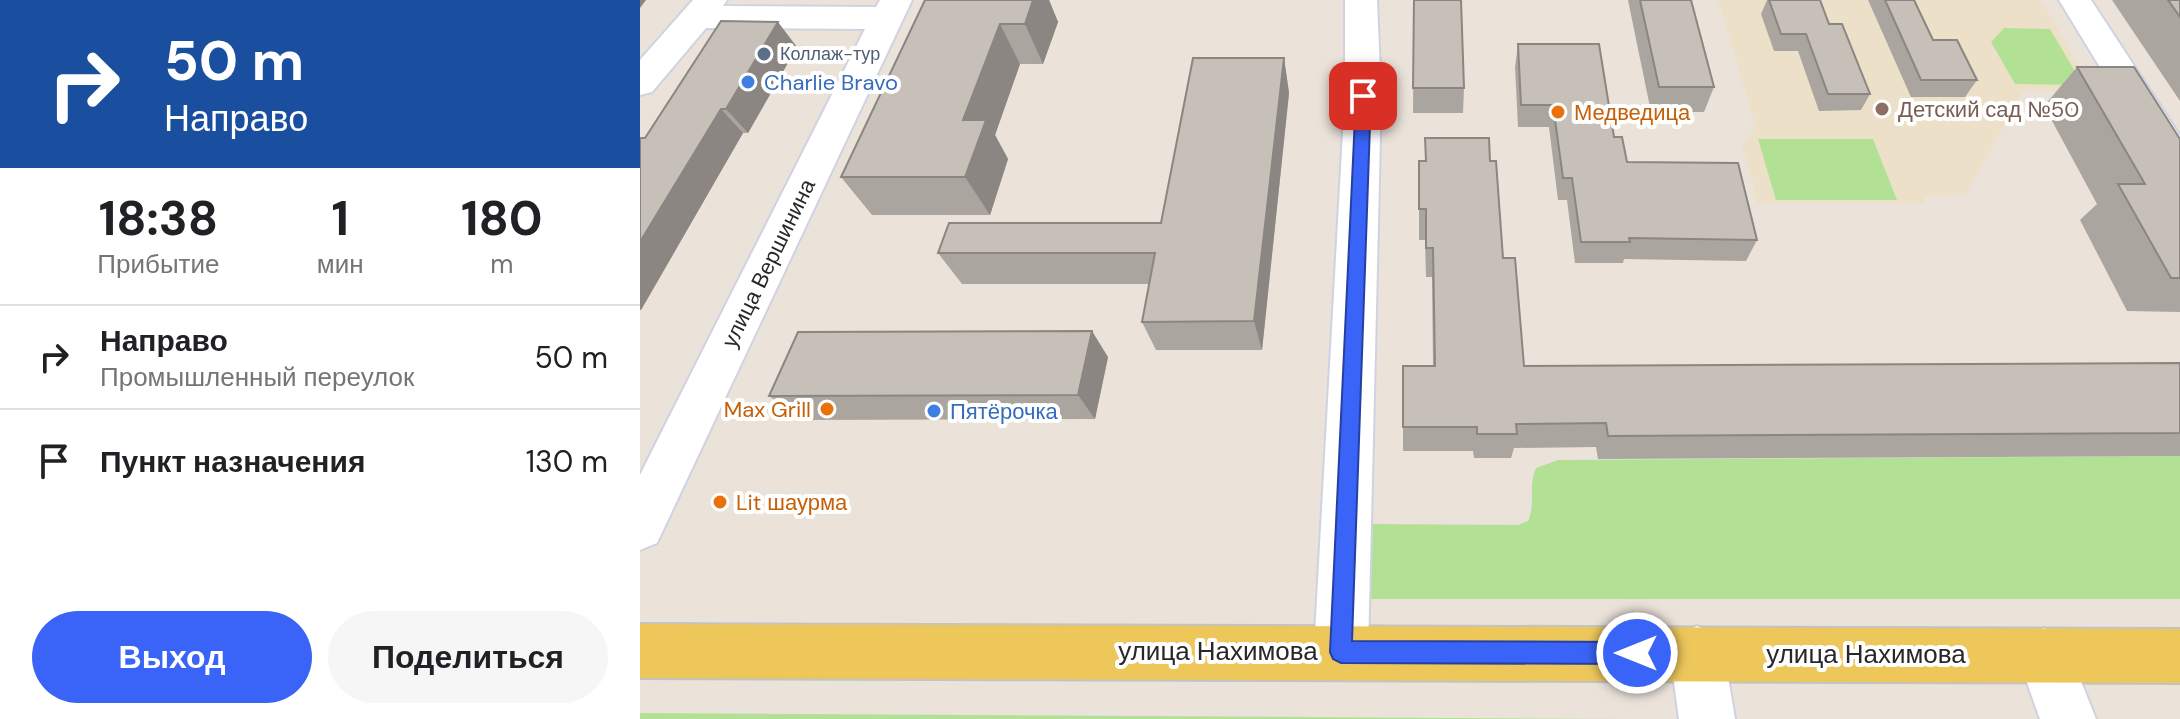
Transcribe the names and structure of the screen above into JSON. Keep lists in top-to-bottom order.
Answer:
{
  "streets": {
    "main road": ["улица Нахимова"],
    "street": ["улица Вершинина"]
  },
  "places": [
    "Коллаж-тур",
    "Charlie Bravo",
    "Детский сад №50",
    "Медведица",
    "Max Grill",
    "Пятёрочка",
    "Lit шаурма"
  ],
  "page": {
    "turn": ["50 m", "Направо"],
    "eta": [
      "18:38",
      "Прибытие",
      "1",
      "мин",
      "180",
      "m"
    ],
    "list": [
      {
        "name": "Направо",
        "note": "Промышленный переулок",
        "value": "50 m"
      },
      {
        "name": "Пункт назначения",
        "value": "130 m"
      }
    ],
    "buttons": ["Выход", "Поделиться"]
  }
}
